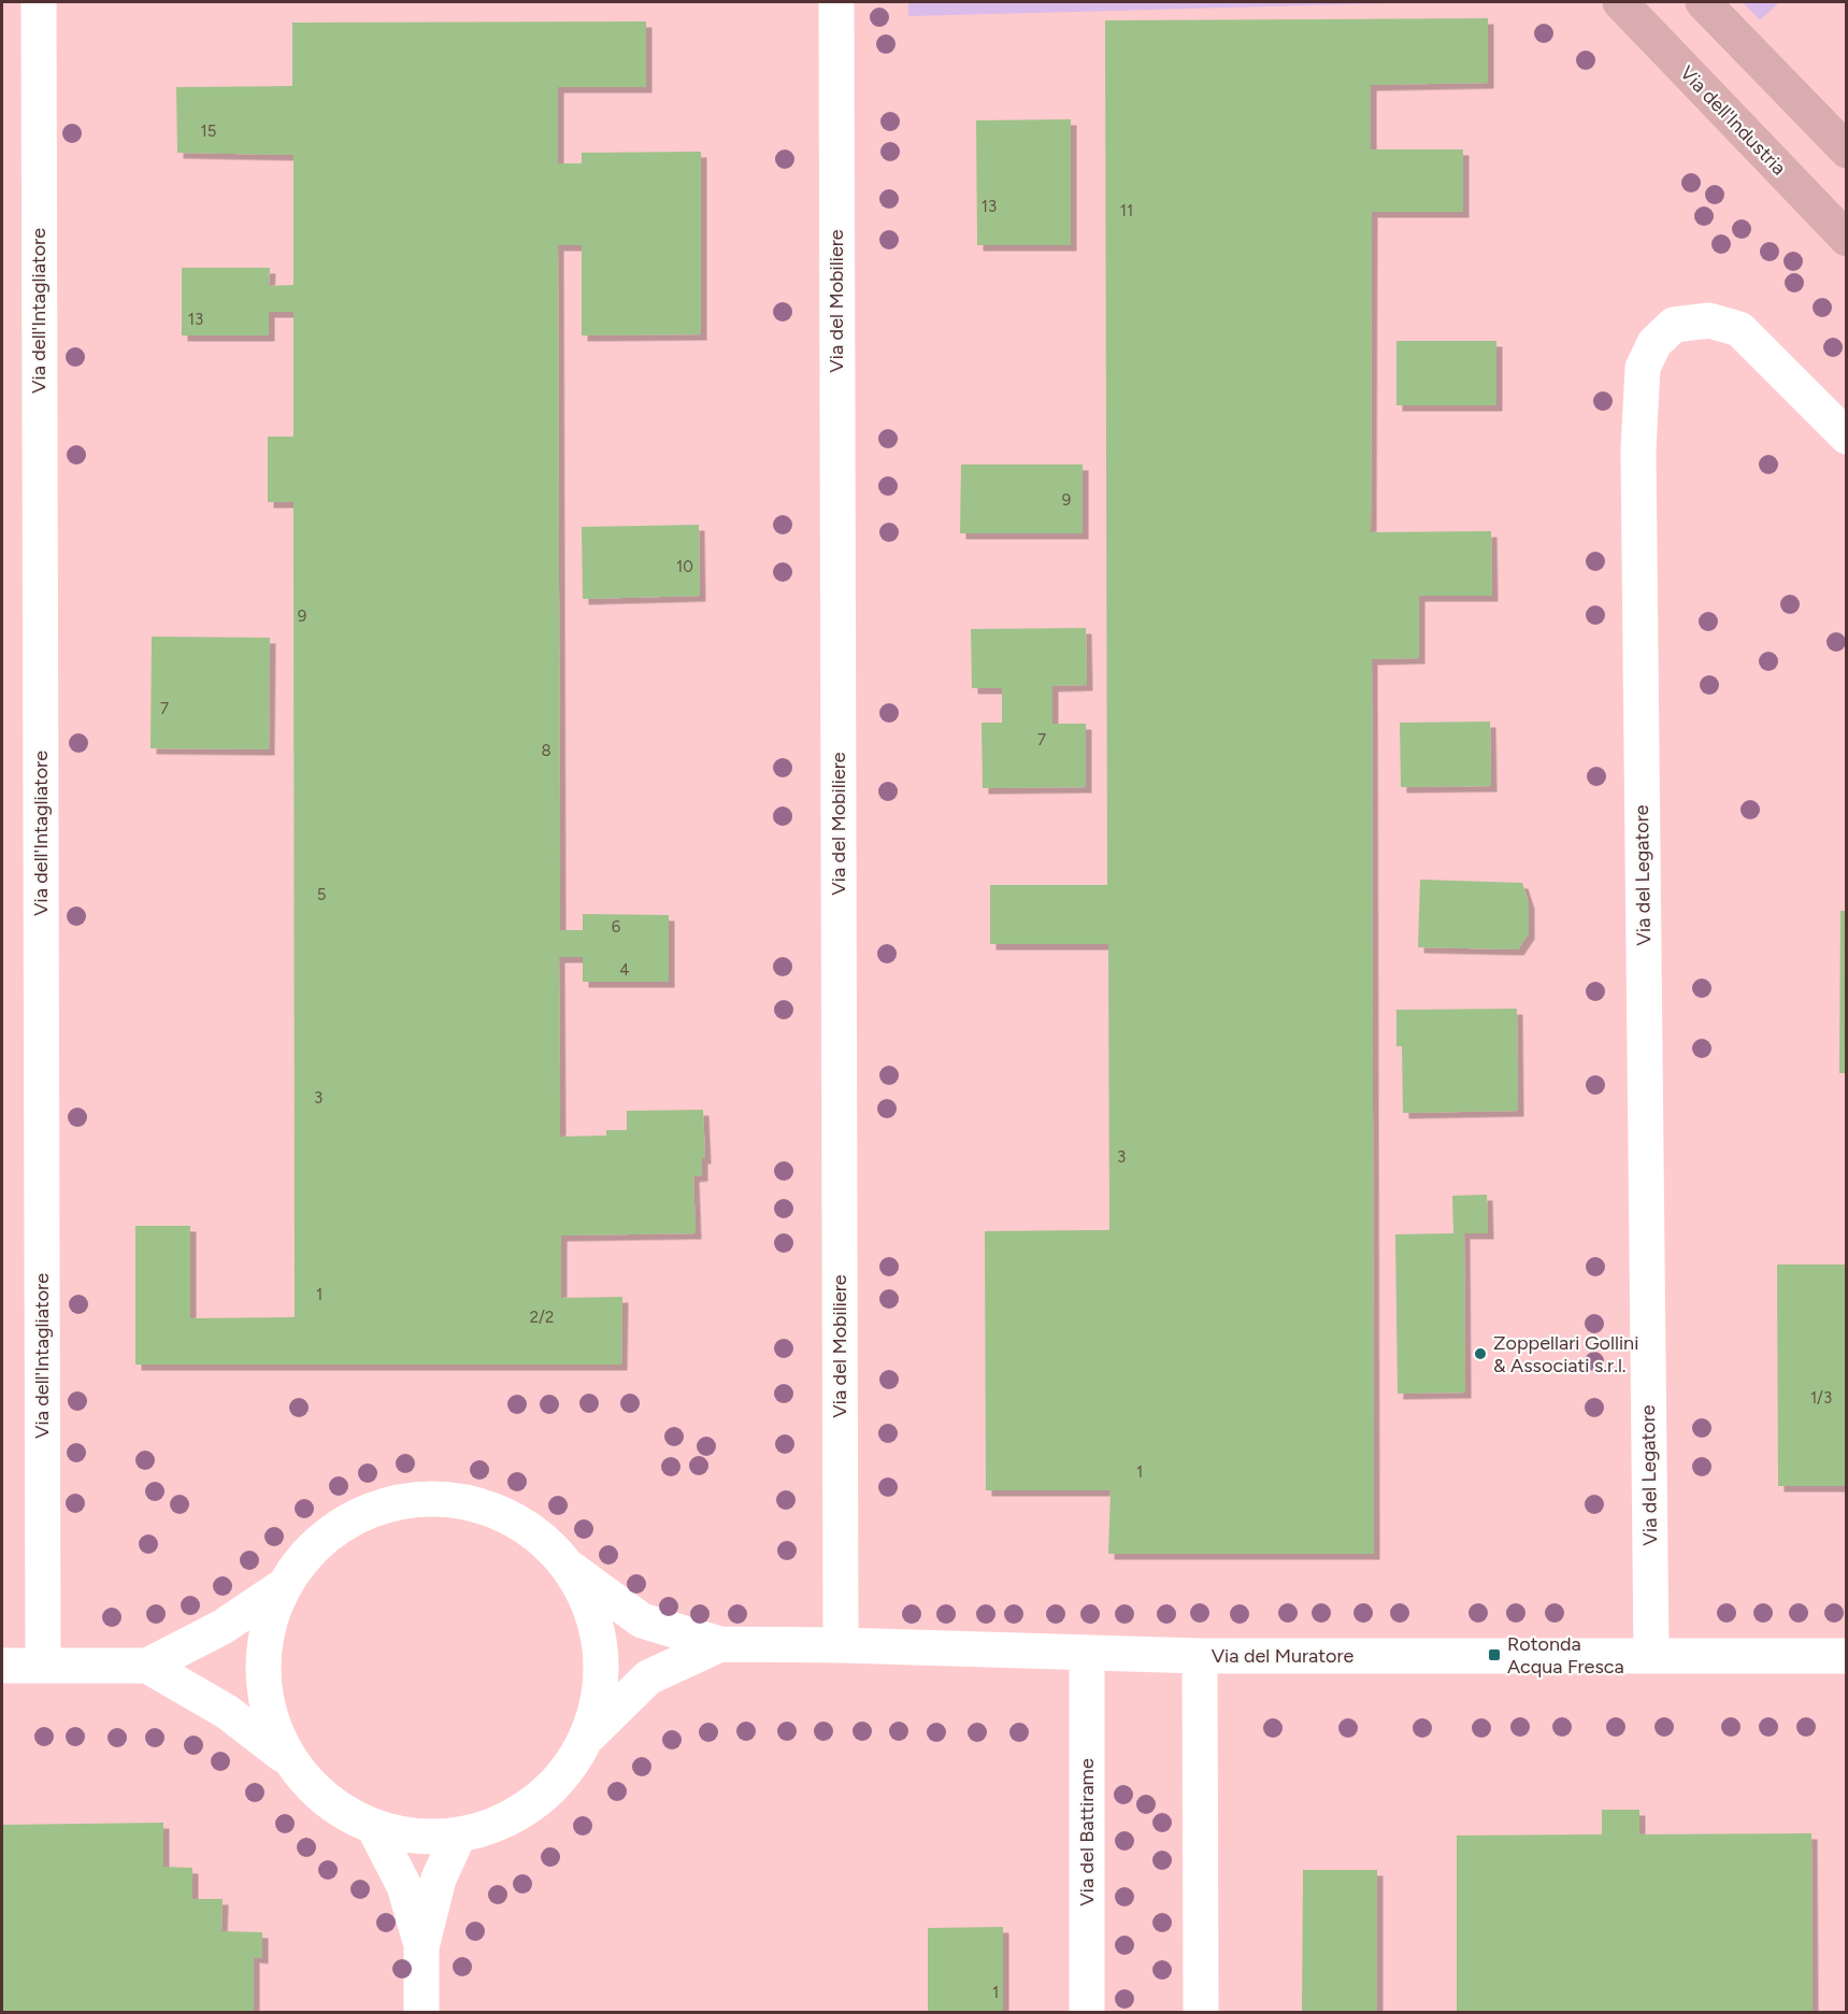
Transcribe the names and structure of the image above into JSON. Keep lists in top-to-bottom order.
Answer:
{
  "streets": {
    "main road": ["Via dell'Industria"],
    "street": [
      "Via del Mobiliere",
      "Via dell'Intagliatore",
      "Via del Legatore",
      "Via del Muratore",
      "Via del Battirame"
    ]
  },
  "crossings": [
    ["Via del Mobiliere", "Via del Muratore"],
    ["Via del Legatore", "Via del Muratore"],
    ["Via del Muratore", "Via del Battirame"]
  ],
  "places": {
    "other": ["Zoppellari Gollini & Associati s.r.l."],
    "transit": ["Rotonda Acqua Fresca"]
  },
  "house_numbers": [
    "15",
    "13",
    "11",
    "13",
    "9",
    "10",
    "9",
    "7",
    "7",
    "8",
    "5",
    "6",
    "4",
    "3",
    "3",
    "1",
    "2/2",
    "1/3",
    "1",
    "1"
  ]
}
